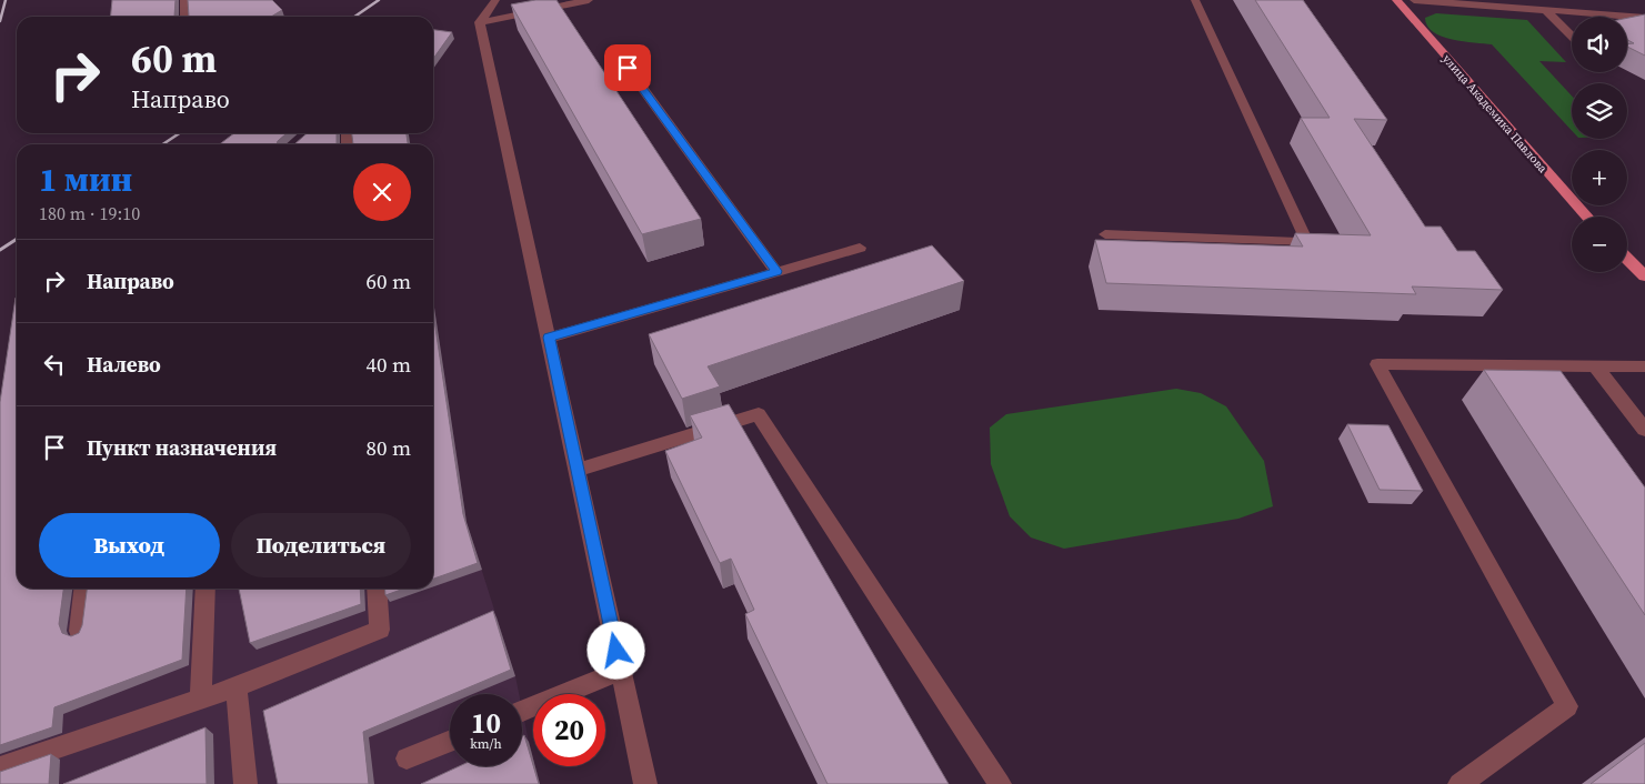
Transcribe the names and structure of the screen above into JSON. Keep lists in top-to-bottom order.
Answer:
{
  "streets": {
    "main road": ["улица Академика Павлова"]
  },
  "page": {
    "map_buttons": ["+", "−"],
    "turn": ["60 m", "Направо"],
    "heading": ["1 мин", "180 m · 19:10"],
    "list": [
      {
        "name": "Направо",
        "value": "60 m"
      },
      {
        "name": "Налево",
        "value": "40 m"
      },
      {
        "name": "Пункт назначения",
        "value": "80 m"
      }
    ],
    "buttons": ["Выход", "Поделиться"],
    "speed": "10 km/h",
    "limit": "20"
  }
}
